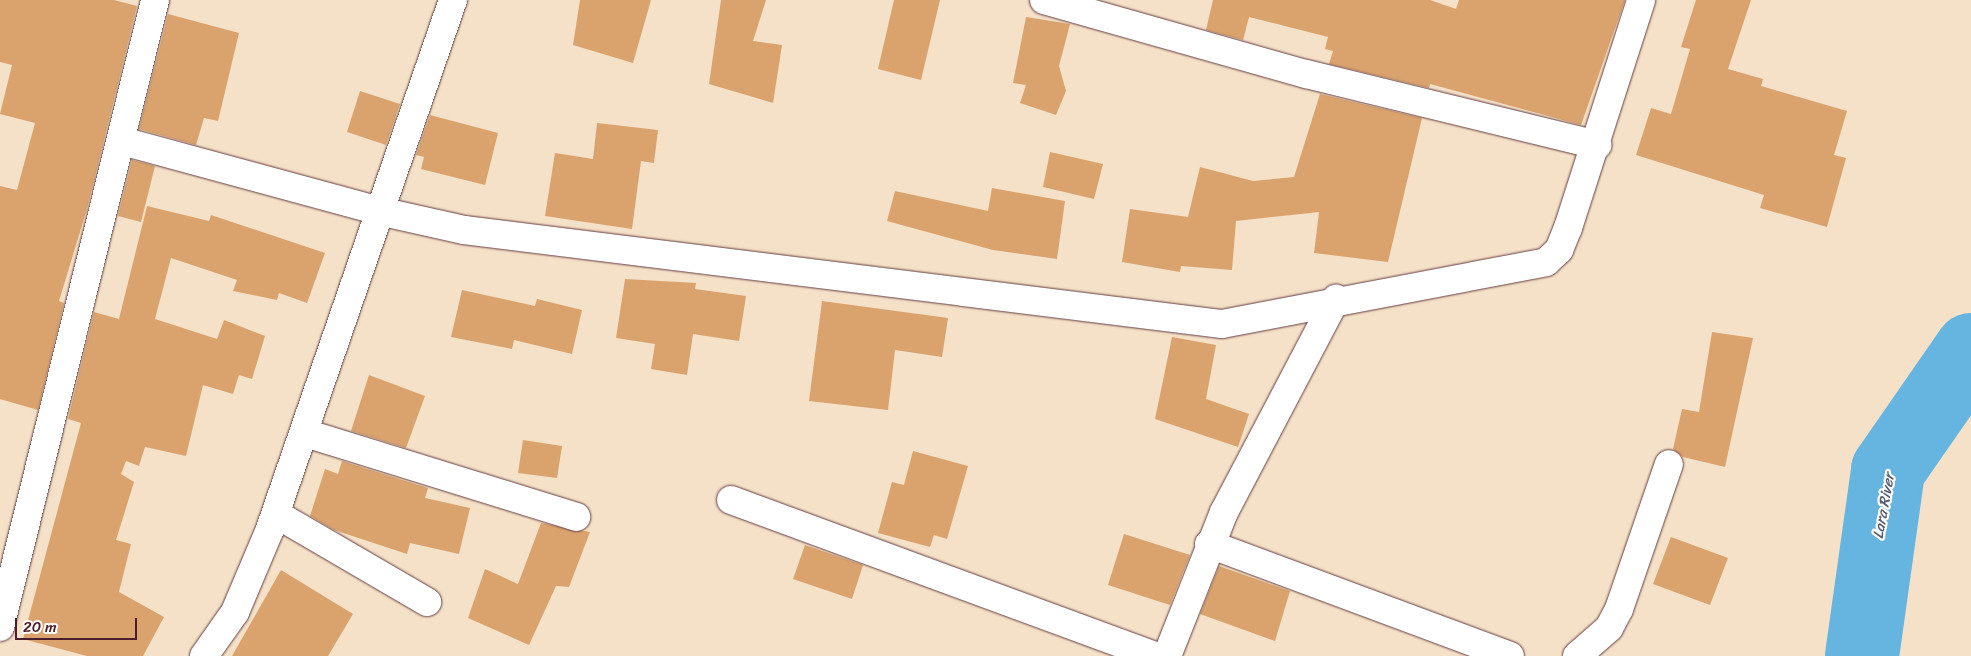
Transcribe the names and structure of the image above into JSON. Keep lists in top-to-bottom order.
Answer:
{
  "water": ["Lara River"],
  "scale_bar": "20 m"
}
